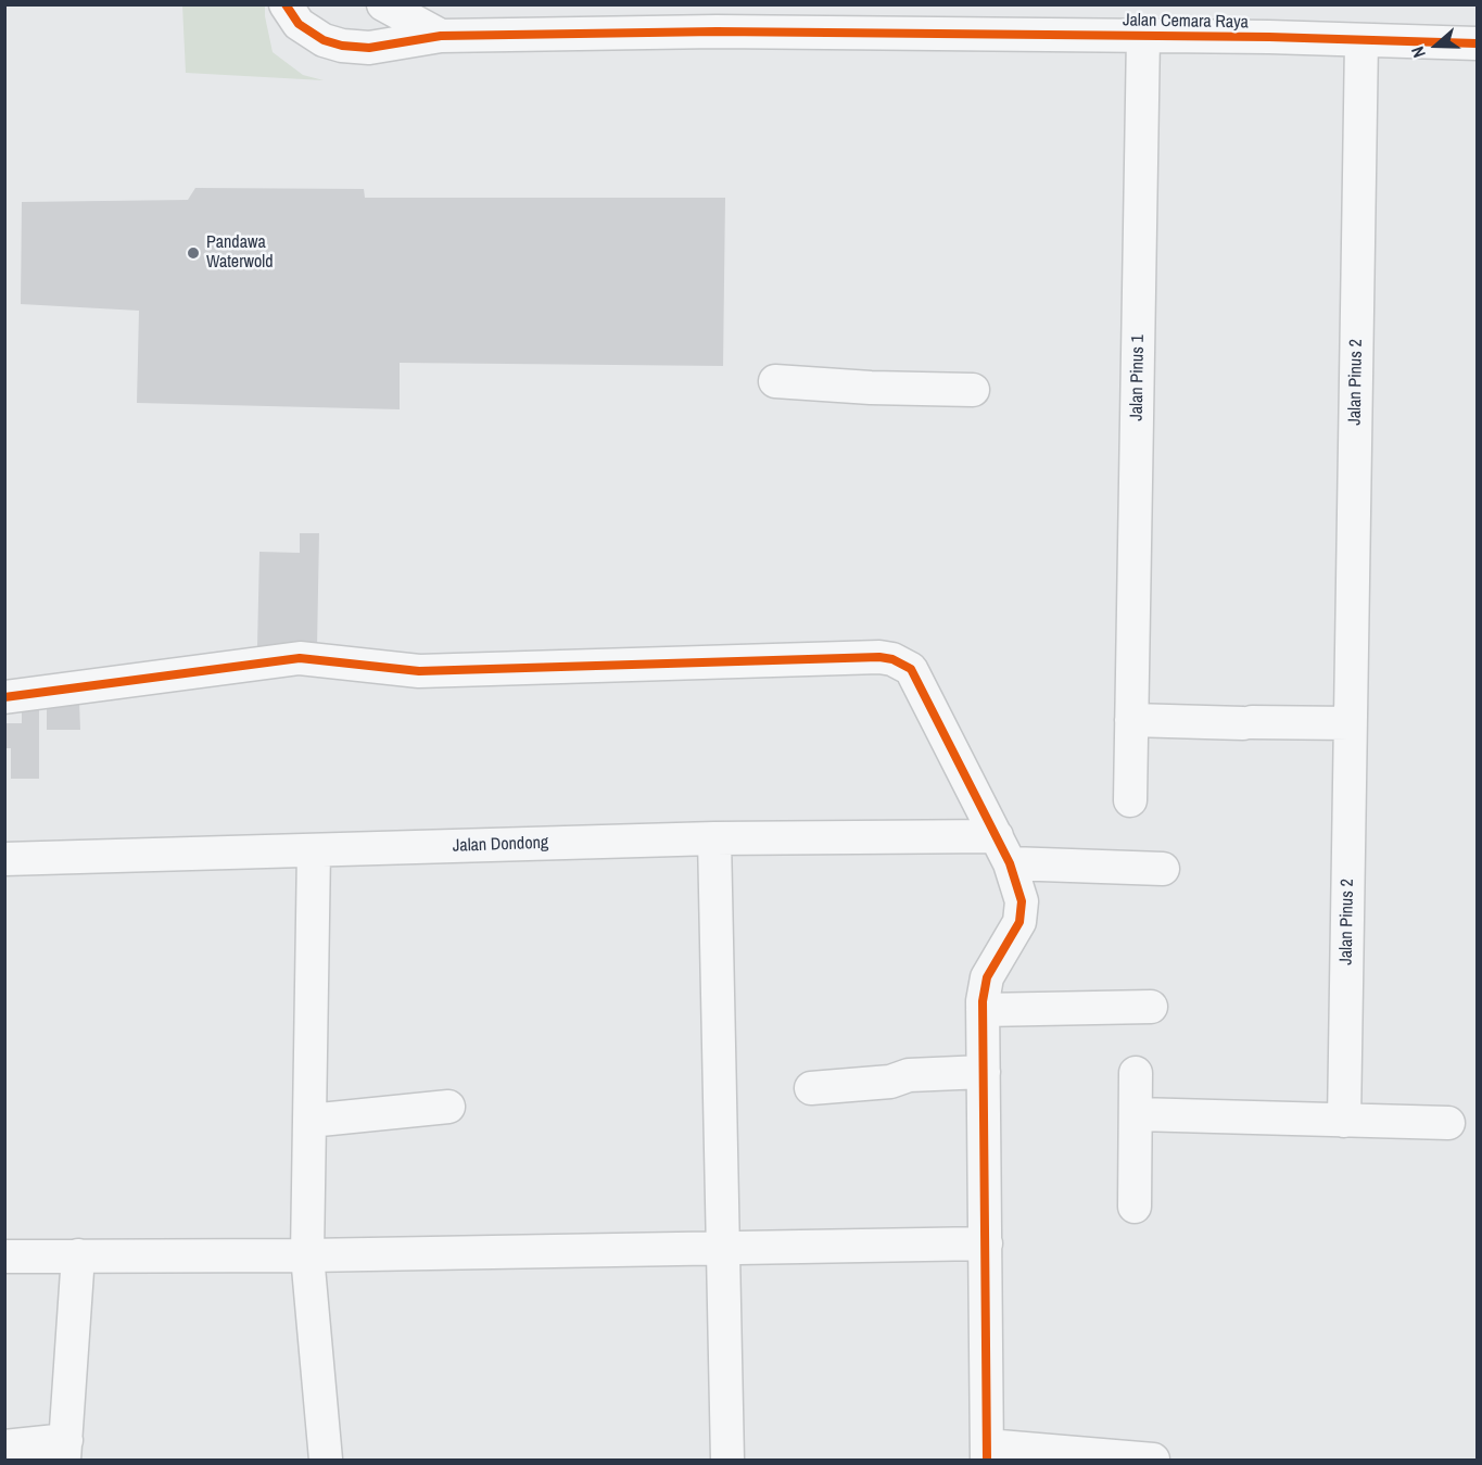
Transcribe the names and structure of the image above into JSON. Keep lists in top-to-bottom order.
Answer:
{
  "streets": {
    "street": [
      "Jalan Cemara Raya",
      "Jalan Pinus 1",
      "Jalan Pinus 2",
      "Jalan Dondong"
    ]
  },
  "crossings": [
    ["Jalan Cemara Raya", "Jalan Pinus 1"],
    ["Jalan Cemara Raya", "Jalan Pinus 2"]
  ],
  "places": ["Pandawa Waterwold"],
  "north": "left"
}
